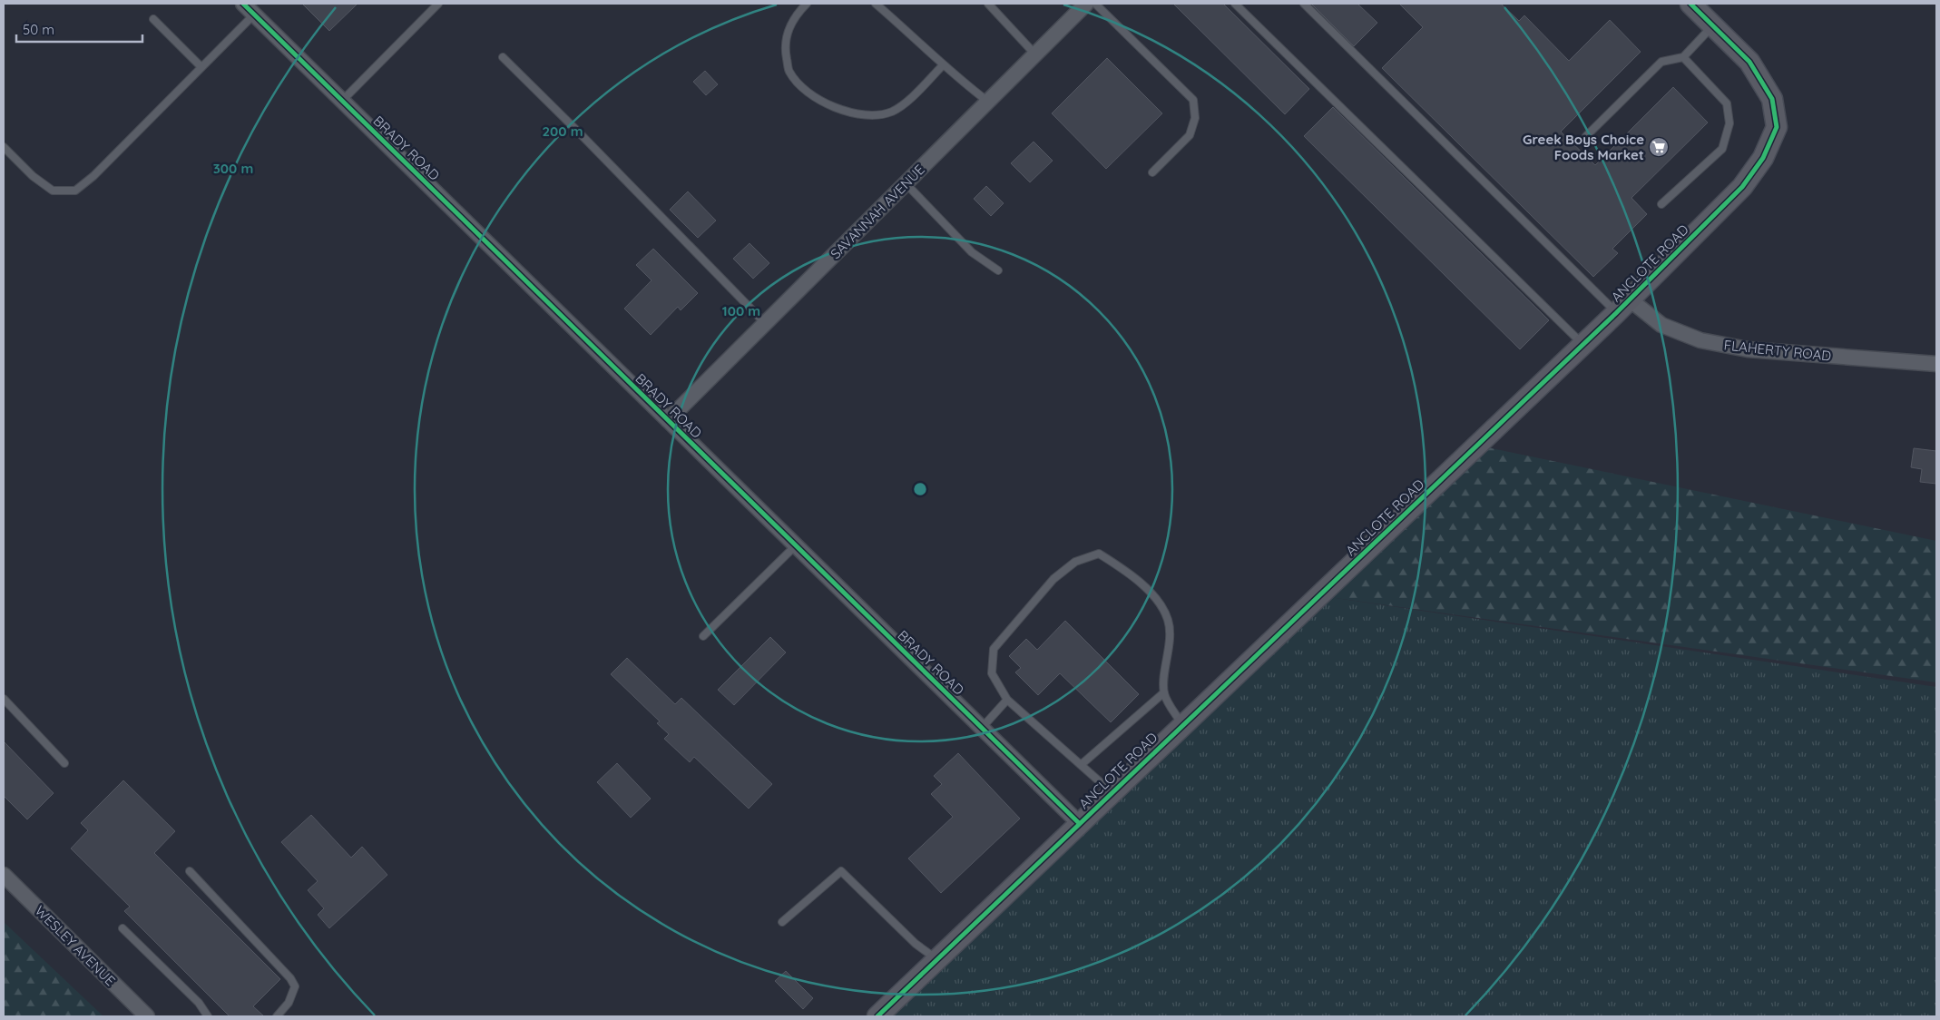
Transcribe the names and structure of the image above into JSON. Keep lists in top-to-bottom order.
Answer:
{
  "streets": {
    "street": [
      "BRADY ROAD",
      "SAVANNAH AVENUE",
      "ANCLOTE ROAD",
      "FLAHERTY ROAD",
      "WESLEY AVENUE"
    ]
  },
  "crossings": [
    ["BRADY ROAD", "SAVANNAH AVENUE"],
    ["BRADY ROAD", "ANCLOTE ROAD"],
    ["ANCLOTE ROAD", "FLAHERTY ROAD"]
  ],
  "places": {
    "supermarket": ["Greek Boys Choice Foods Market"]
  },
  "scale_bar": "50 m",
  "rings": ["200 m", "300 m", "100 m"]
}
